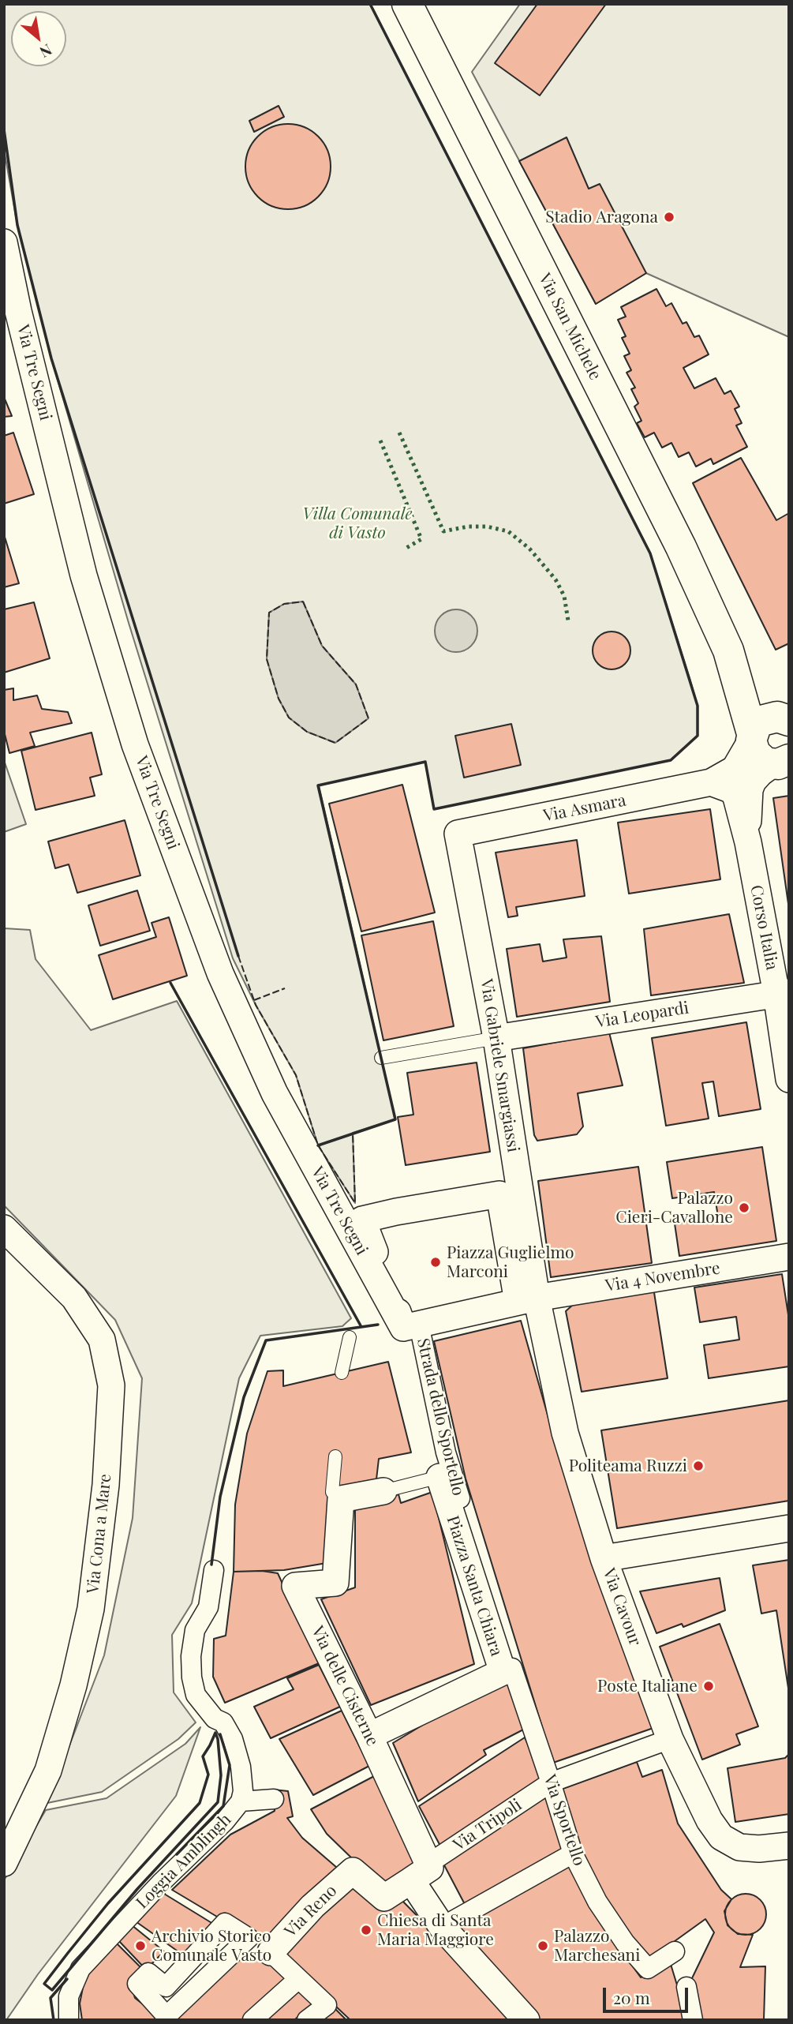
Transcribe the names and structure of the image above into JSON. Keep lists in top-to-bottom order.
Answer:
{
  "streets": {
    "street": [
      "Via San Michele",
      "Via Tre Segni",
      "Via Asmara",
      "Corso Italia",
      "Via Leopardi",
      "Via Gabriele Smargiassi",
      "Via 4 Novembre",
      "Strada dello Sportello",
      "Via Cona a Mare",
      "Piazza Santa Chiara",
      "Via Cavour",
      "Via delle Cisterne",
      "Via Sportello",
      "Via Tripoli",
      "Loggia Amblingh",
      "Via Reno"
    ]
  },
  "crossings": [
    ["Via San Michele", "Via Asmara"],
    ["Via San Michele", "Corso Italia"],
    ["Via Tre Segni", "Strada dello Sportello"],
    ["Via Asmara", "Via Gabriele Smargiassi"],
    ["Corso Italia", "Via Leopardi"],
    ["Via Leopardi", "Via Gabriele Smargiassi"],
    ["Via Gabriele Smargiassi", "Via 4 Novembre"],
    ["Via Gabriele Smargiassi", "Via Cavour"],
    ["Via 4 Novembre", "Via Cavour"],
    ["Strada dello Sportello", "Piazza Santa Chiara"],
    ["Strada dello Sportello", "Via Sportello"],
    ["Piazza Santa Chiara", "Via delle Cisterne"],
    ["Piazza Santa Chiara", "Via Sportello"],
    ["Via Cavour", "Via Tripoli"],
    ["Via delle Cisterne", "Via Tripoli"],
    ["Via delle Cisterne", "Via Reno"],
    ["Via Sportello", "Via Tripoli"],
    ["Via Tripoli", "Via Reno"]
  ],
  "parks": ["Villa Comunale di Vasto"],
  "places": [
    "Stadio Aragona",
    "Palazzo Cieri-Cavallone",
    "Piazza Guglielmo Marconi",
    "Politeama Ruzzi",
    "Poste Italiane",
    "Chiesa di Santa Maria Maggiore",
    "Archivio Storico Comunale Vasto",
    "Palazzo Marchesani"
  ],
  "scale_bar": "20 m",
  "north": "bottom right"
}
